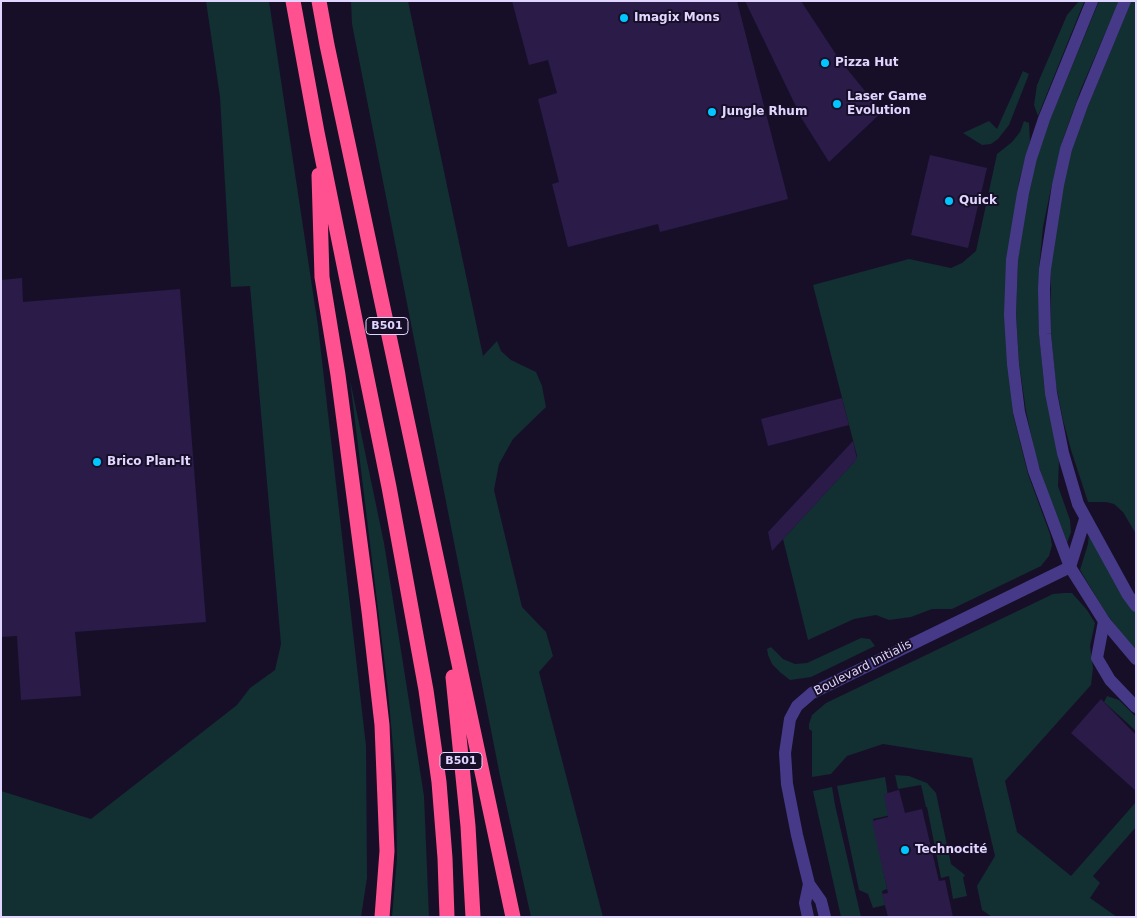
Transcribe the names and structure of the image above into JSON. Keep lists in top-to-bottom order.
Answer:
{
  "streets": {
    "highway": ["B501"],
    "street": ["Boulevard Initialis"]
  },
  "places": [
    "Imagix Mons",
    "Pizza Hut",
    "Laser Game Evolution",
    "Jungle Rhum",
    "Quick",
    "Brico Plan-It",
    "Technocité"
  ]
}
